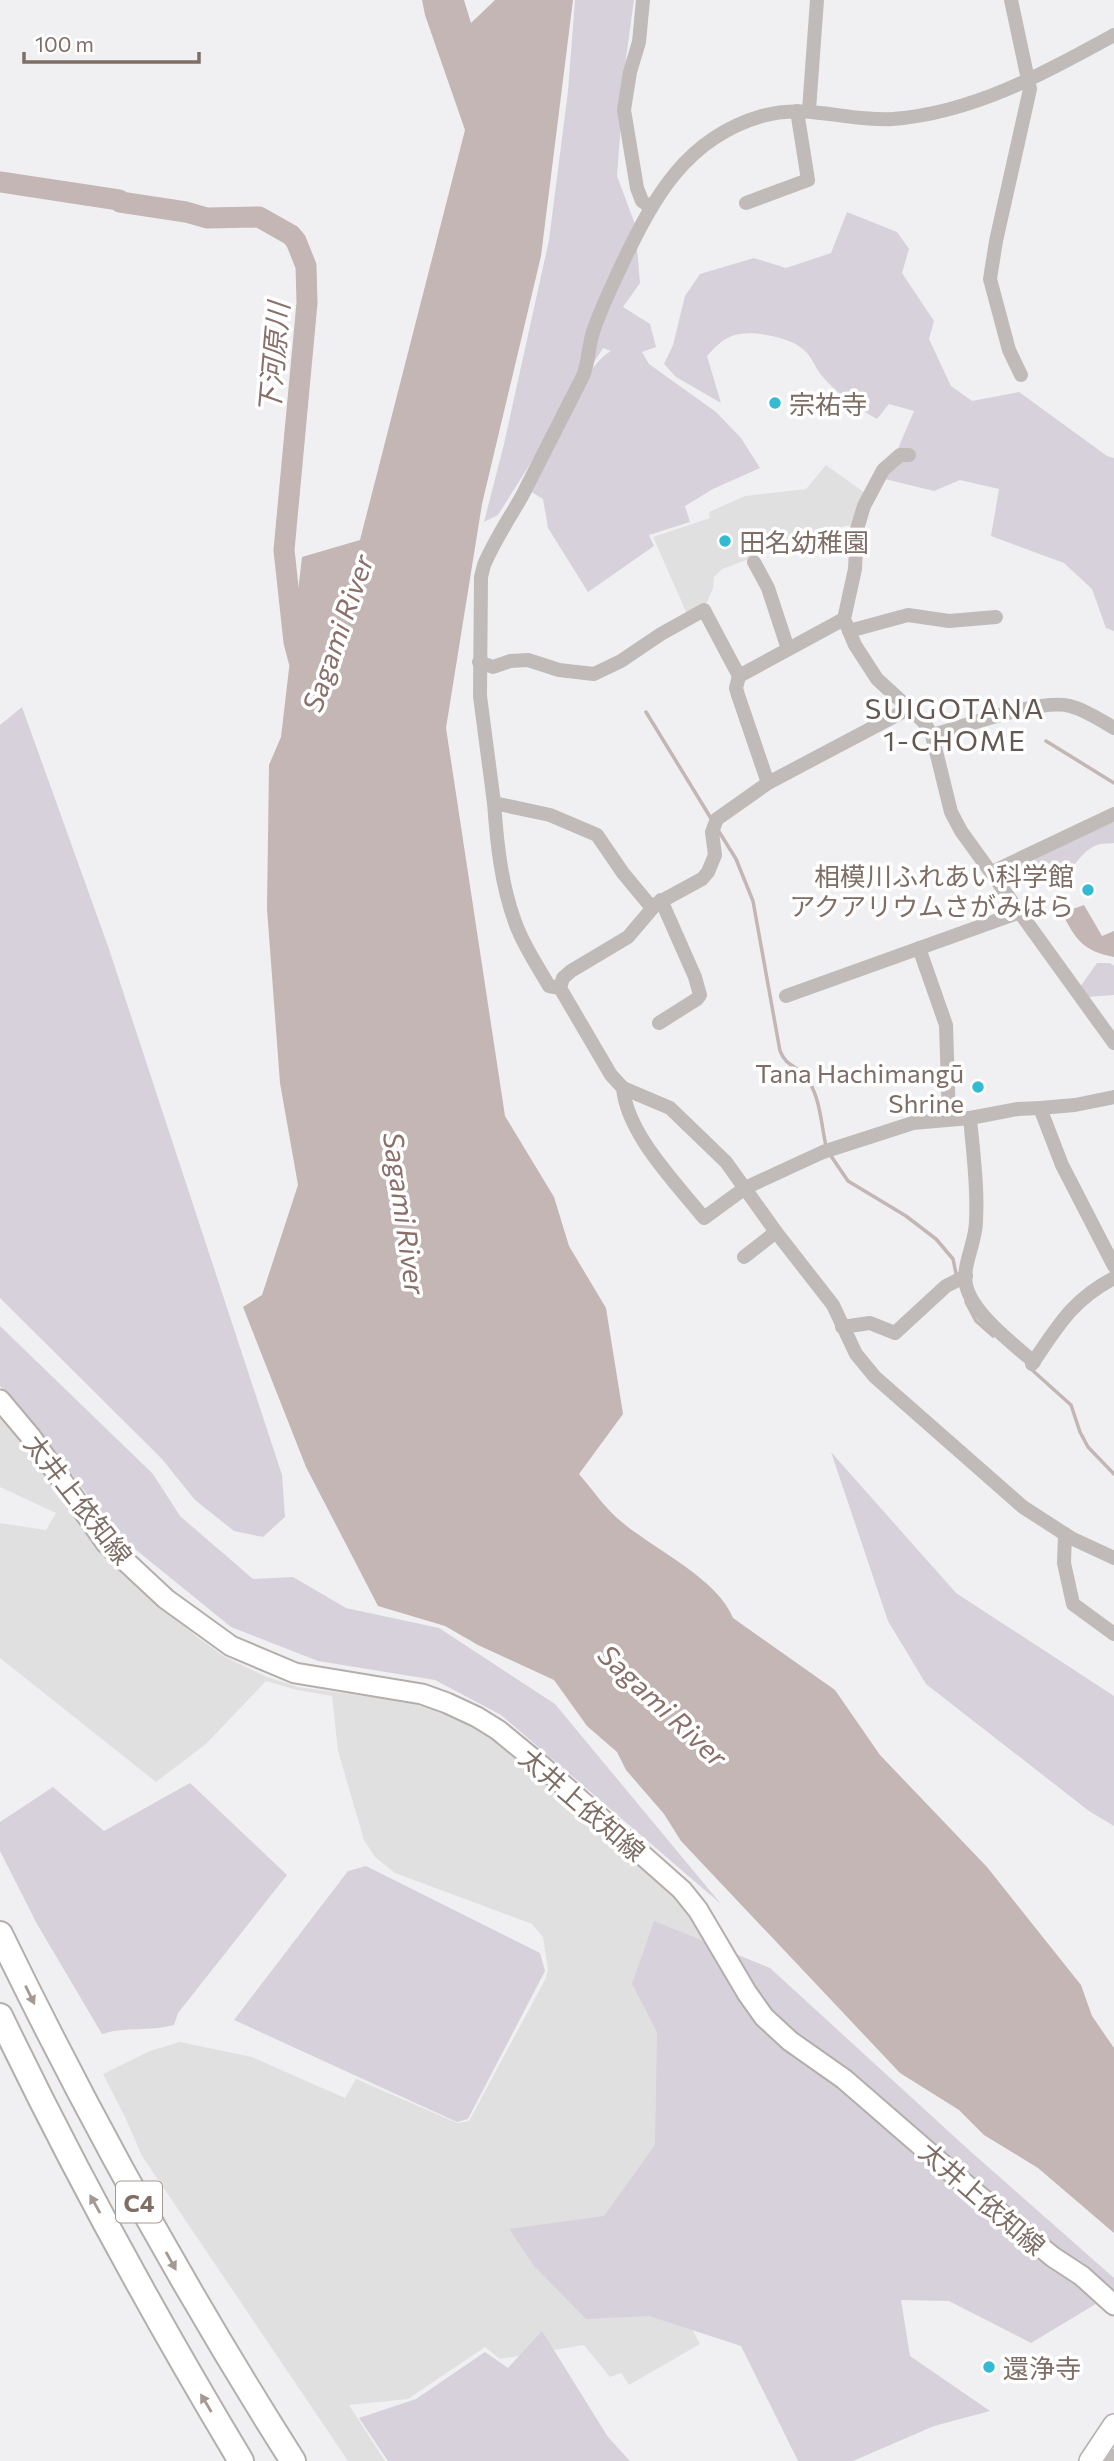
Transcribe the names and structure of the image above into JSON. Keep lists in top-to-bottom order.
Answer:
{
  "streets": {
    "highway": ["C4"],
    "main road": ["太井上依知線"]
  },
  "districts": ["SUIGOTANA 1-CHOME"],
  "water": ["下河原川", "Sagami River"],
  "places": [
    "宗祐寺",
    "田名幼稚園",
    "相模川ふれあい科学館 アクアリウムさがみはら",
    "Tana Hachimangū Shrine",
    "還浄寺"
  ],
  "scale_bar": "100 m"
}
